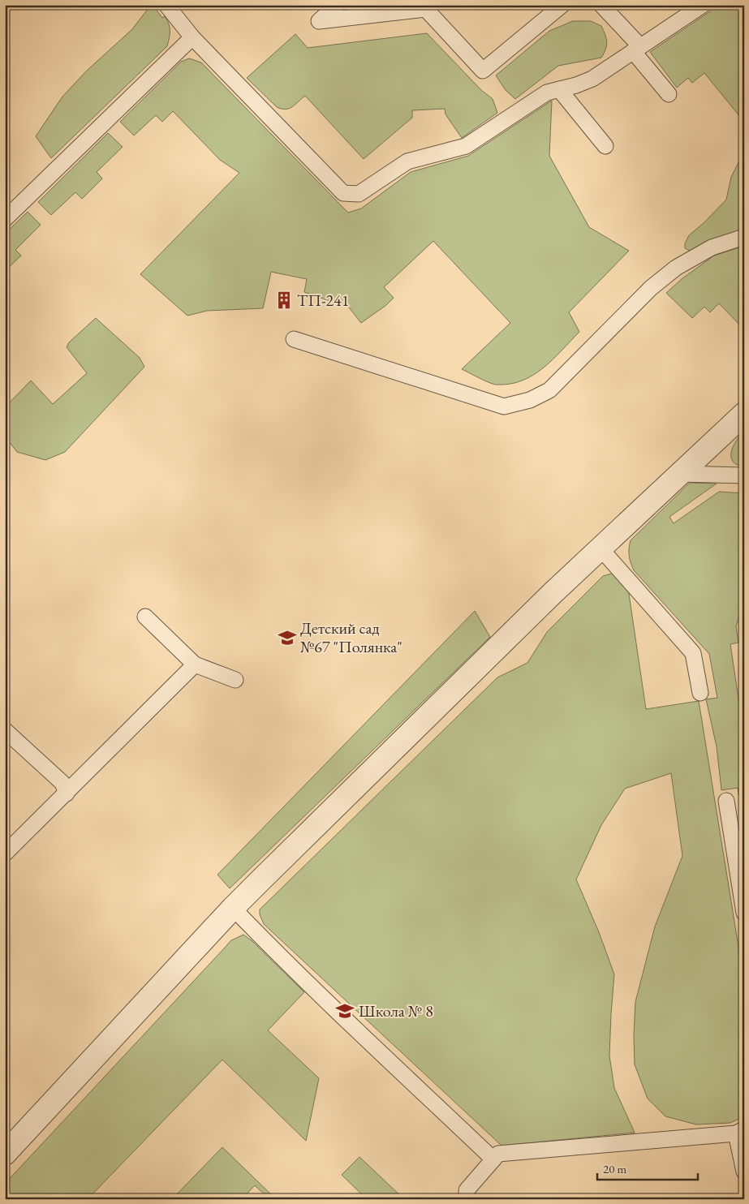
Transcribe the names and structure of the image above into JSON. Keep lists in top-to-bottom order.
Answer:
{
  "places": {
    "building": ["ТП-241"],
    "school or university": ["Детский сад №67 \"Полянка\"", "Школа № 8"]
  },
  "scale_bar": "20 m"
}
